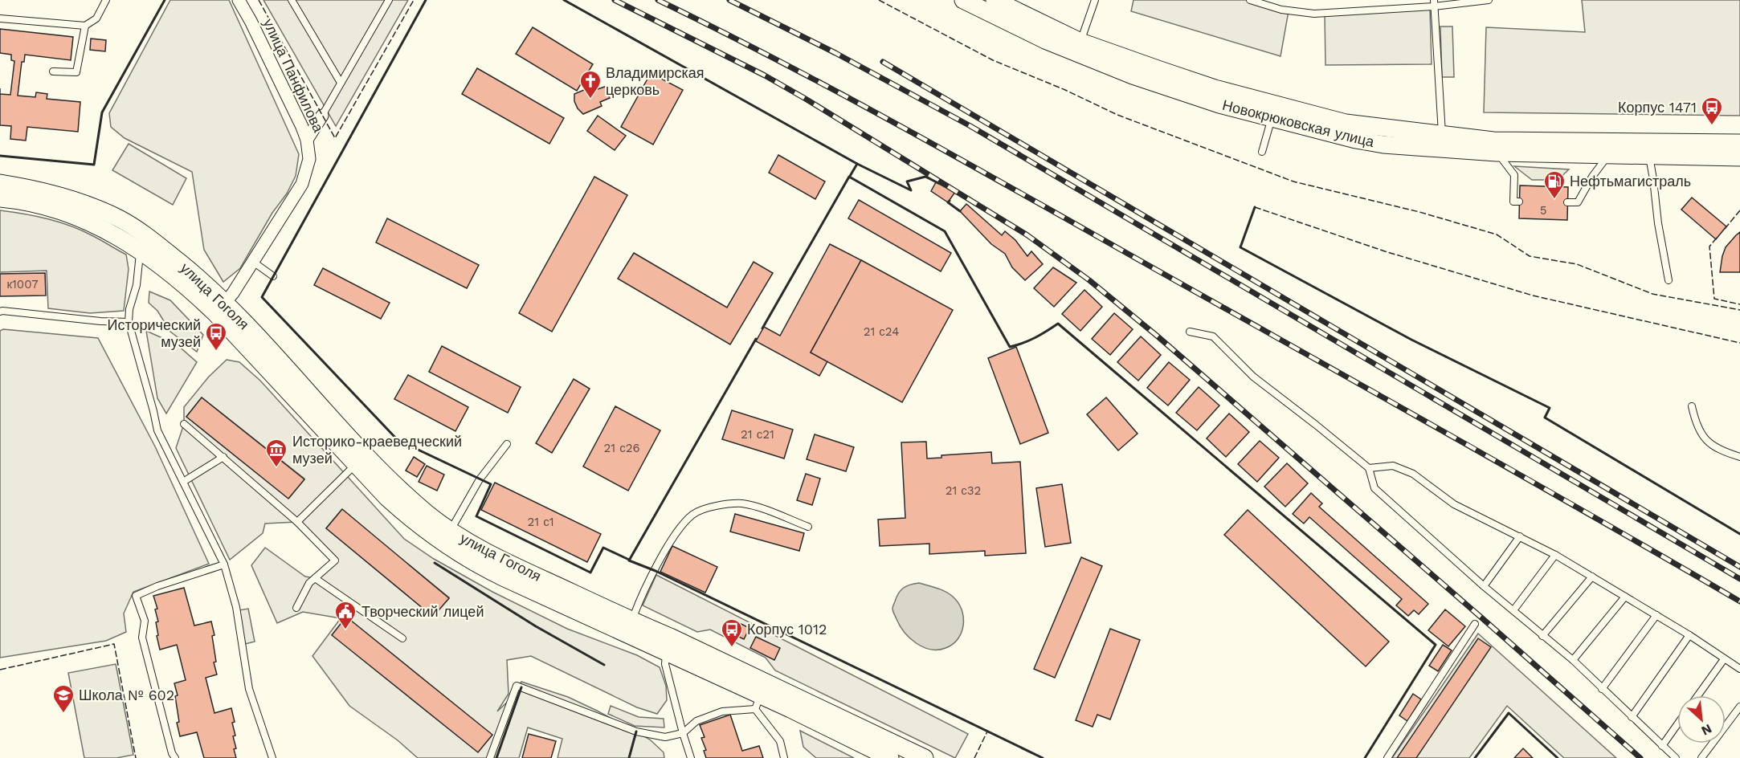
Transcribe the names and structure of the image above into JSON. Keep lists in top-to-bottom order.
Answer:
{
  "streets": {
    "street": ["улица Панфилова", "Новокрюковская улица", "улица Гоголя"]
  },
  "crossings": [
    ["улица Панфилова", "улица Гоголя"]
  ],
  "places": {
    "church": ["Владимирская церковь"],
    "bus stop": ["Корпус 1471", "Исторический музей", "Корпус 1012"],
    "fuel station": ["Нефтьмагистраль"],
    "museum": ["Историко-краеведческий музей"],
    "public building": ["Творческий лицей"],
    "school or university": ["Школа № 602"]
  },
  "house_numbers": [
    "5",
    "к1007",
    "21 с24",
    "21 с21",
    "21 с26",
    "21 с32",
    "21 с1"
  ],
  "north": "bottom right"
}
